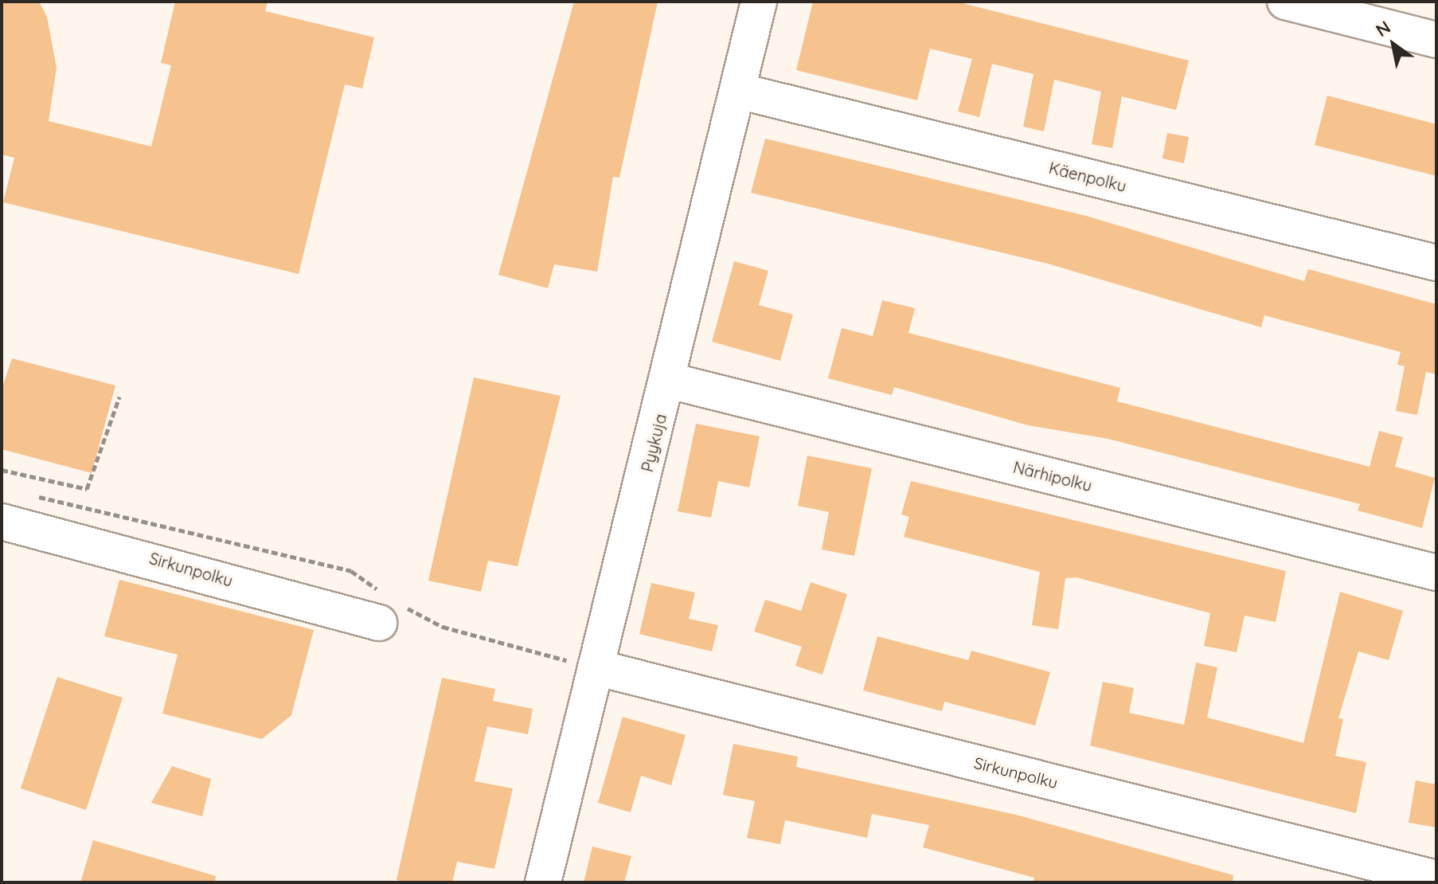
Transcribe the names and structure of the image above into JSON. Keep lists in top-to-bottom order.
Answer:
{
  "streets": {
    "street": [
      "Käenpolku",
      "Pyykuja",
      "Närhipolku",
      "Sirkunpolku"
    ]
  },
  "crossings": [
    ["Käenpolku", "Pyykuja"],
    ["Pyykuja", "Närhipolku"],
    ["Pyykuja", "Sirkunpolku"]
  ],
  "north": "top left"
}
